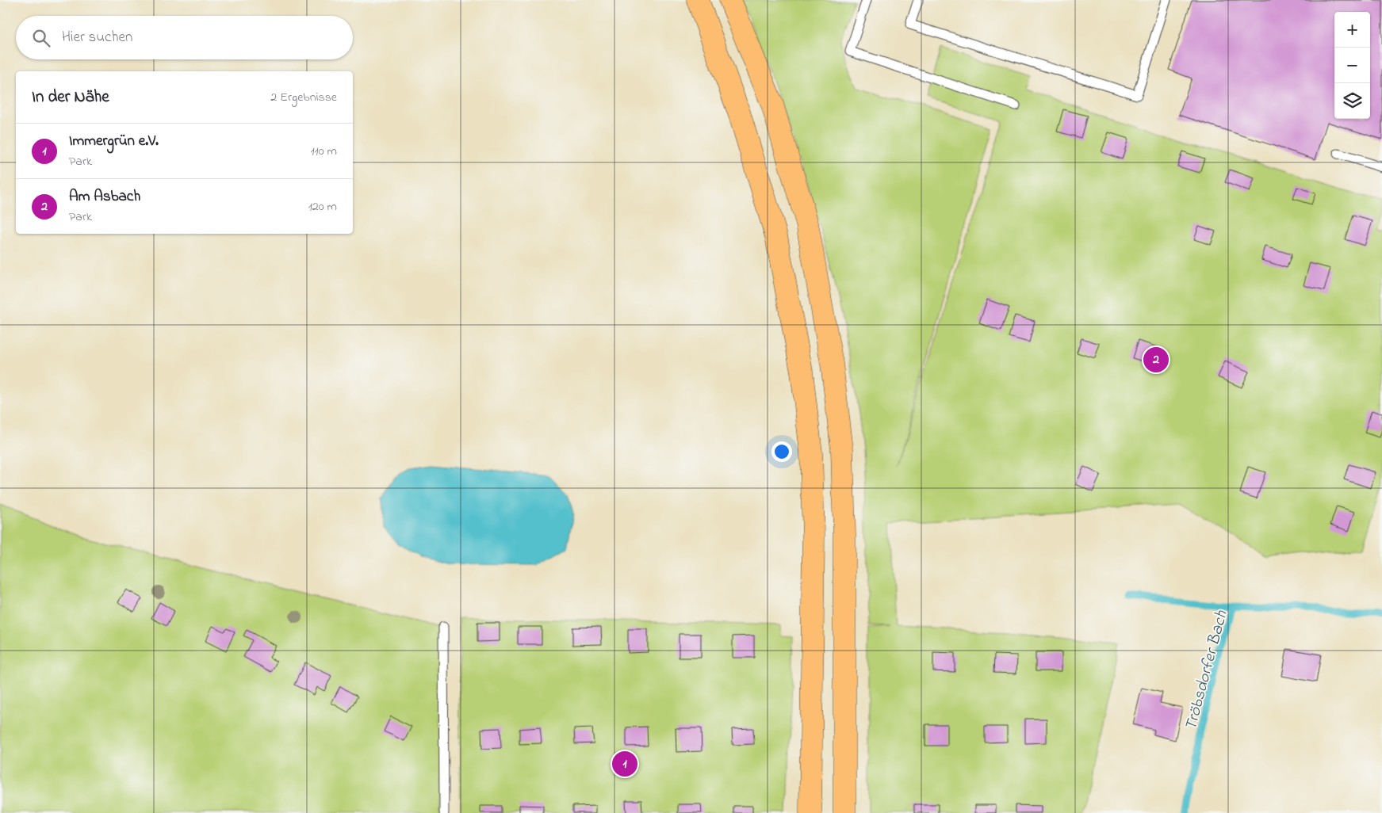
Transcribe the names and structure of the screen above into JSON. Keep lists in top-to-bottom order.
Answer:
{
  "water": ["Tröbsdorfer Bach"],
  "page": {
    "map_buttons": ["+", "−"],
    "search": "Hier suchen",
    "heading": ["In der Nähe", "2 Ergebnisse"],
    "list": [
      {
        "mark": "1",
        "name": "Immergrün e.V.",
        "note": "Park",
        "value": "110 m"
      },
      {
        "mark": "2",
        "name": "Am Asbach",
        "note": "Park",
        "value": "120 m"
      }
    ],
    "pins": ["2", "1"]
  }
}
